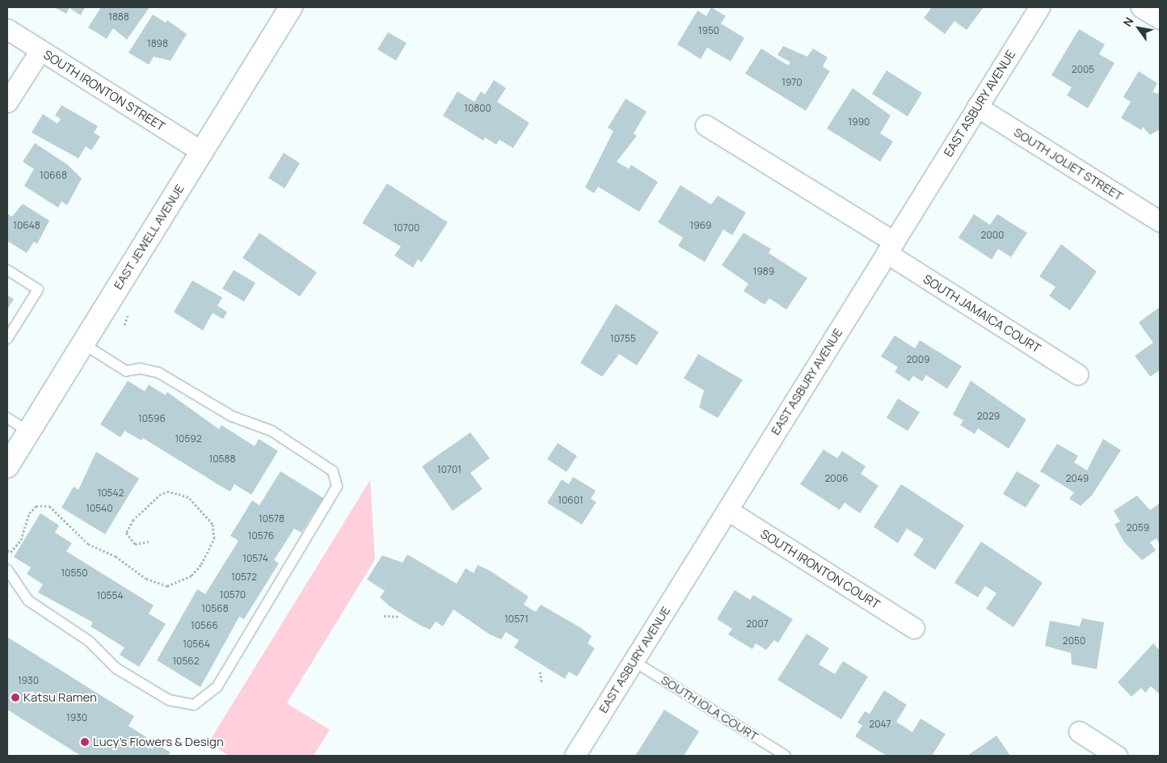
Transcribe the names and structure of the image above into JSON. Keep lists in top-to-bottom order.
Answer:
{
  "streets": {
    "street": [
      "SOUTH IRONTON STREET",
      "EAST ASBURY AVENUE",
      "SOUTH JOLIET STREET",
      "EAST JEWELL AVENUE",
      "SOUTH JAMAICA COURT",
      "SOUTH IRONTON COURT"
    ],
    "lane": ["SOUTH IOLA COURT"]
  },
  "crossings": [
    ["SOUTH IRONTON STREET", "EAST JEWELL AVENUE"],
    ["EAST ASBURY AVENUE", "SOUTH JOLIET STREET"],
    ["EAST ASBURY AVENUE", "SOUTH JAMAICA COURT"],
    ["EAST ASBURY AVENUE", "SOUTH IRONTON COURT"],
    ["EAST ASBURY AVENUE", "SOUTH IOLA COURT"]
  ],
  "places": ["Katsu Ramen", "Lucy’s Flowers & Design"],
  "house_numbers": [
    "1888",
    "1950",
    "1898",
    "2005",
    "1970",
    "10800",
    "1990",
    "10668",
    "10648",
    "1969",
    "10700",
    "2000",
    "1989",
    "10755",
    "2009",
    "2029",
    "10596",
    "10592",
    "10588",
    "10701",
    "2006",
    "2049",
    "10542",
    "10601",
    "10540",
    "10578",
    "2059",
    "10576",
    "10574",
    "10550",
    "10572",
    "10570",
    "10554",
    "10568",
    "10571",
    "2007",
    "10566",
    "2050",
    "10564",
    "10562",
    "1930",
    "1930",
    "2047"
  ],
  "north": "top left"
}
